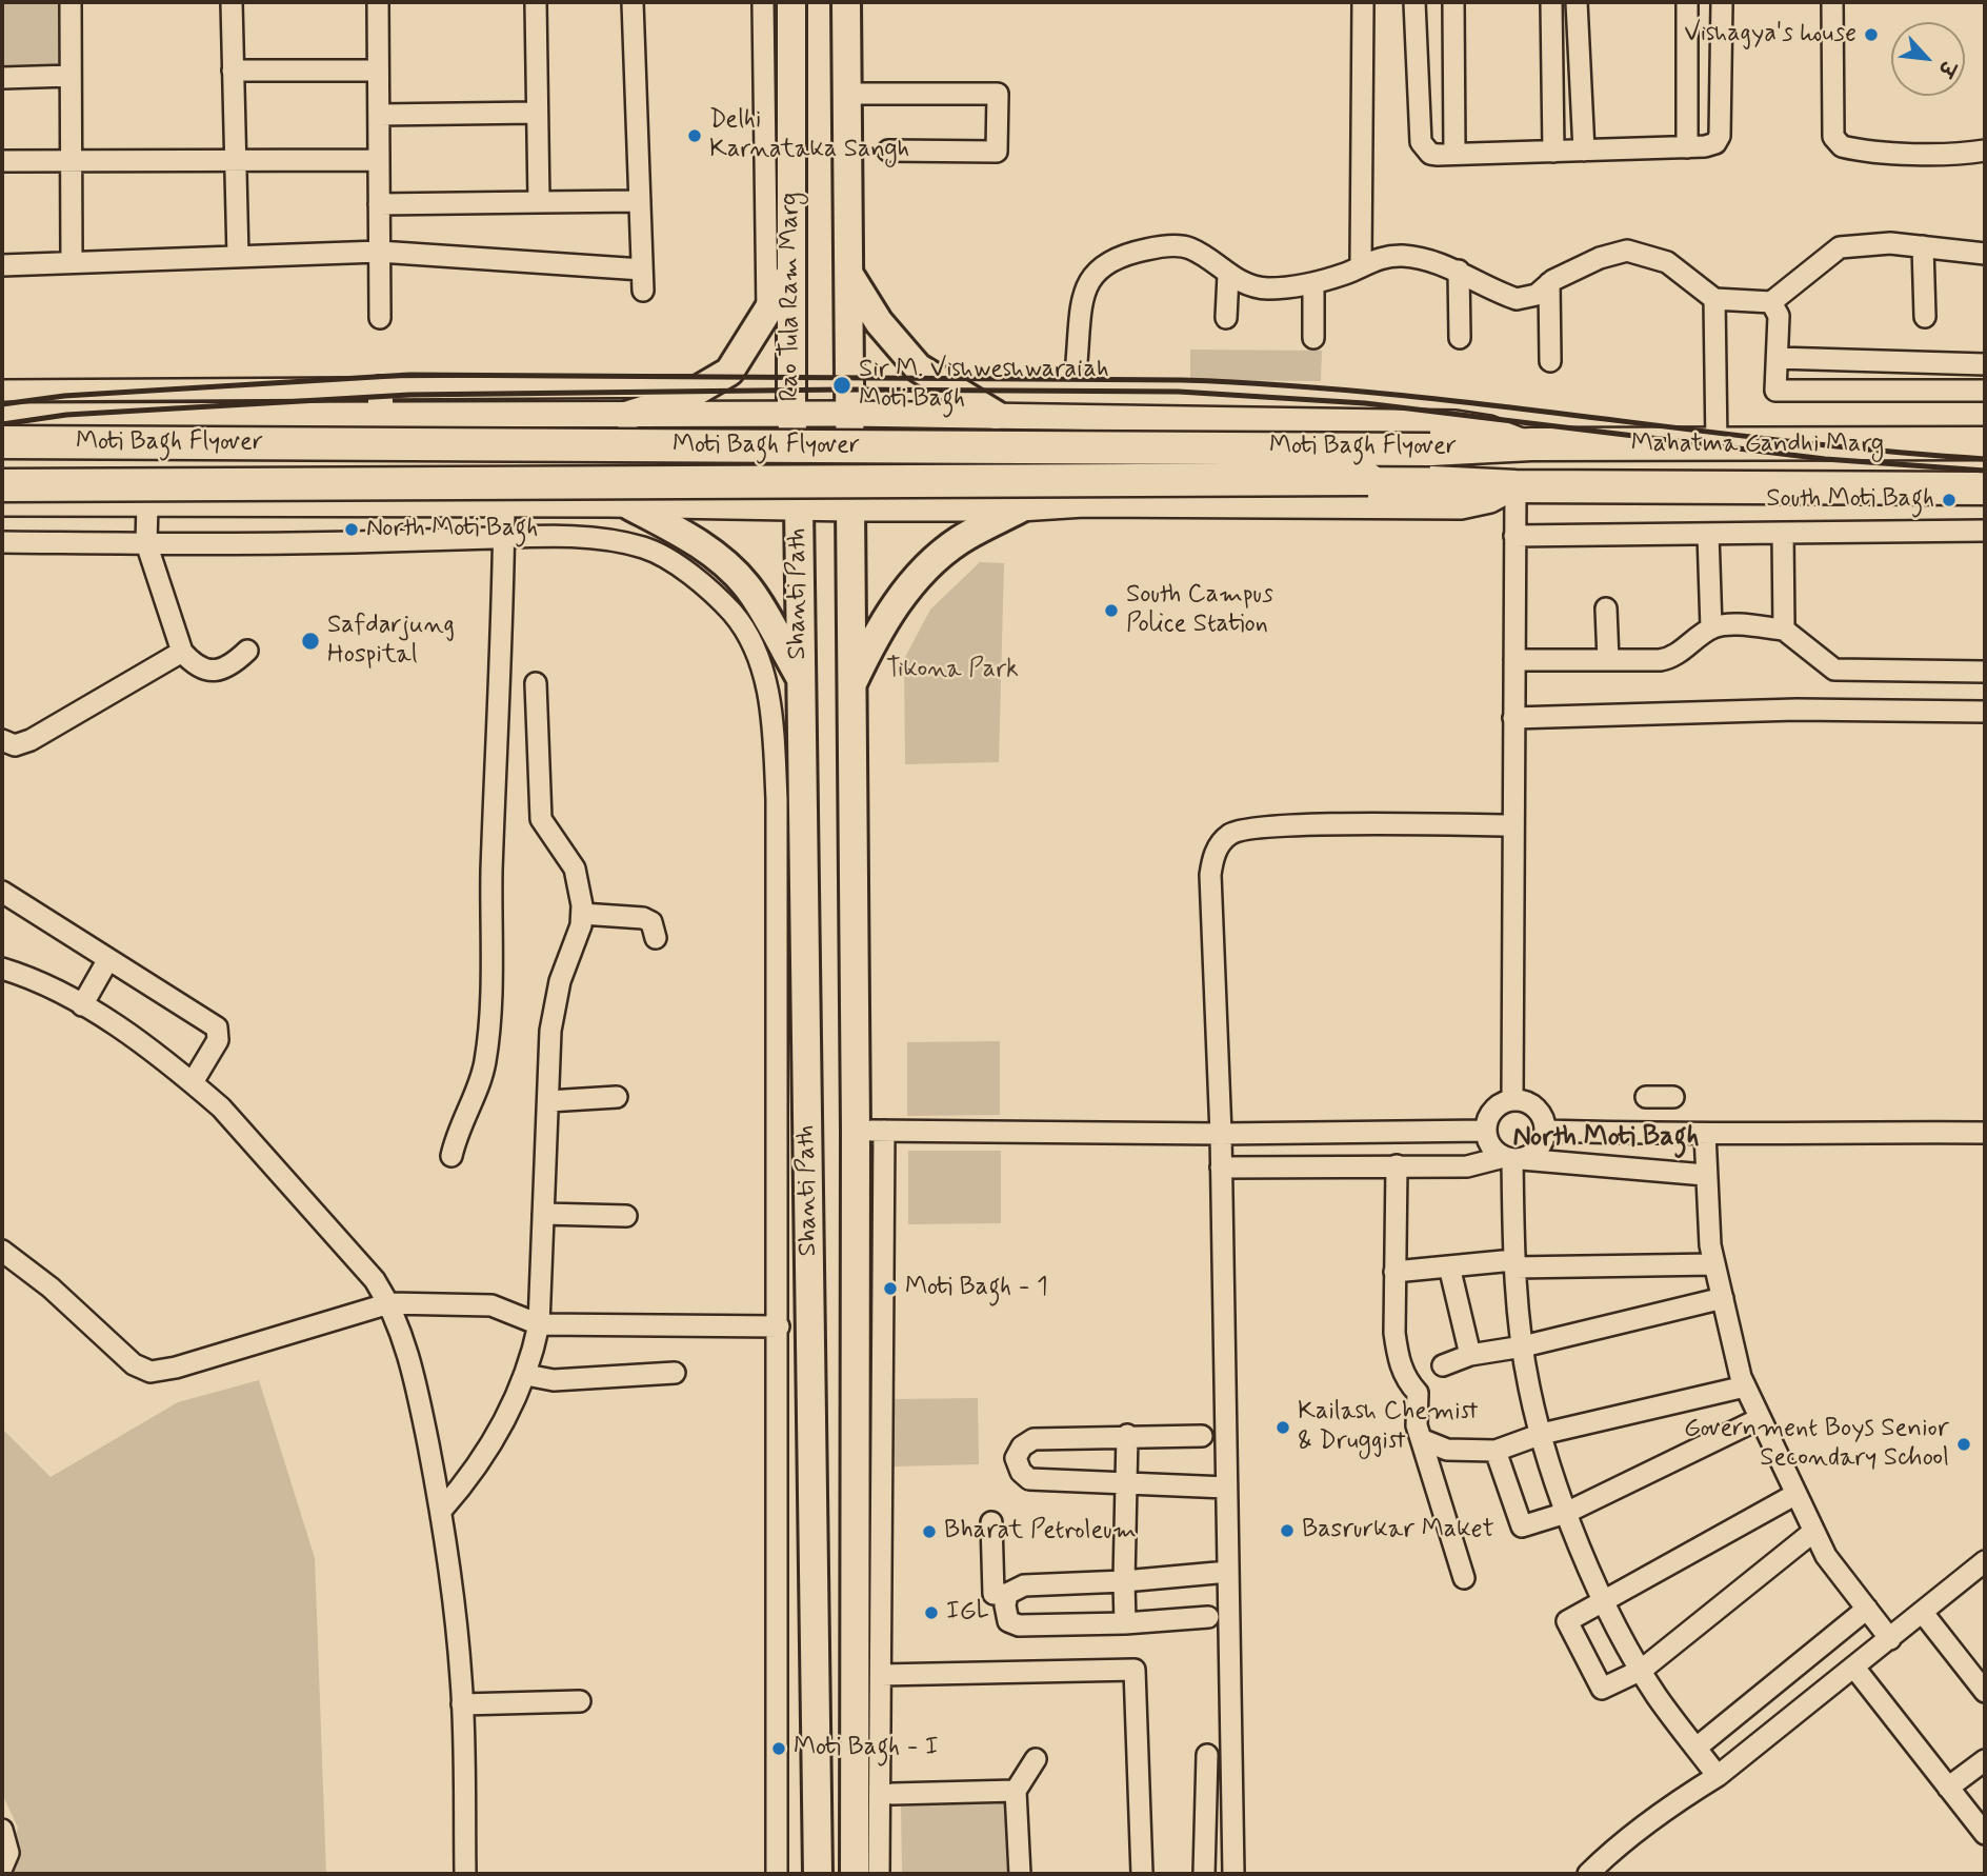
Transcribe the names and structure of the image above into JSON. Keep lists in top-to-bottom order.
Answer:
{
  "streets": {
    "main road": [
      "Rao Tula Ram Marg",
      "Moti Bagh Flyover",
      "Mahatma Gandhi Marg",
      "Shanti Path"
    ]
  },
  "crossings": [
    ["Rao Tula Ram Marg", "Shanti Path"],
    ["Moti Bagh Flyover", "Mahatma Gandhi Marg"]
  ],
  "districts": ["North Moti Bagh"],
  "parks": ["Tikona Park"],
  "places": [
    "Vishagya's house",
    "Delhi Karnataka Sangh",
    "Sir M. Vishweshwaraiah Moti Bagh",
    "South Moti Bagh",
    "North Moti Bagh",
    "South Campus Police Station",
    "Safdarjung Hospital",
    "Moti Bagh - 1",
    "Kailash Chemist & Druggist",
    "Government Boys Senior Secondary School",
    "Basrurkar Maket",
    "Bharat Petroleum",
    "IGL",
    "Moti Bagh - I"
  ],
  "north": "bottom right"
}
